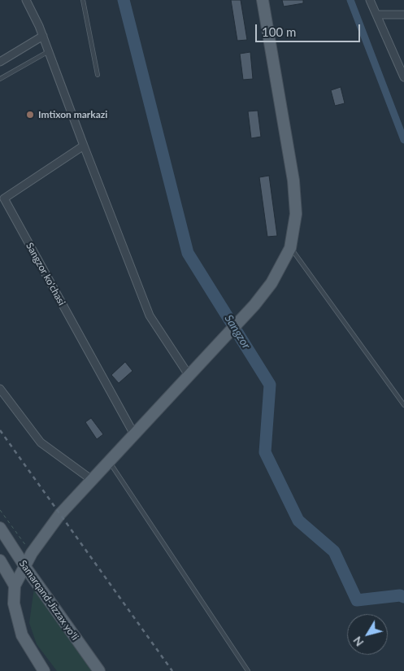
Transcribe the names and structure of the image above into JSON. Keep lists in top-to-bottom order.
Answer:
{
  "streets": {
    "main road": ["Samarqand-Jizzax yo'li"],
    "street": ["Sangzor ko'chasi"]
  },
  "water": ["Sangzor"],
  "places": ["Imtixon markazi"],
  "scale_bar": "100 m",
  "north": "bottom left"
}
